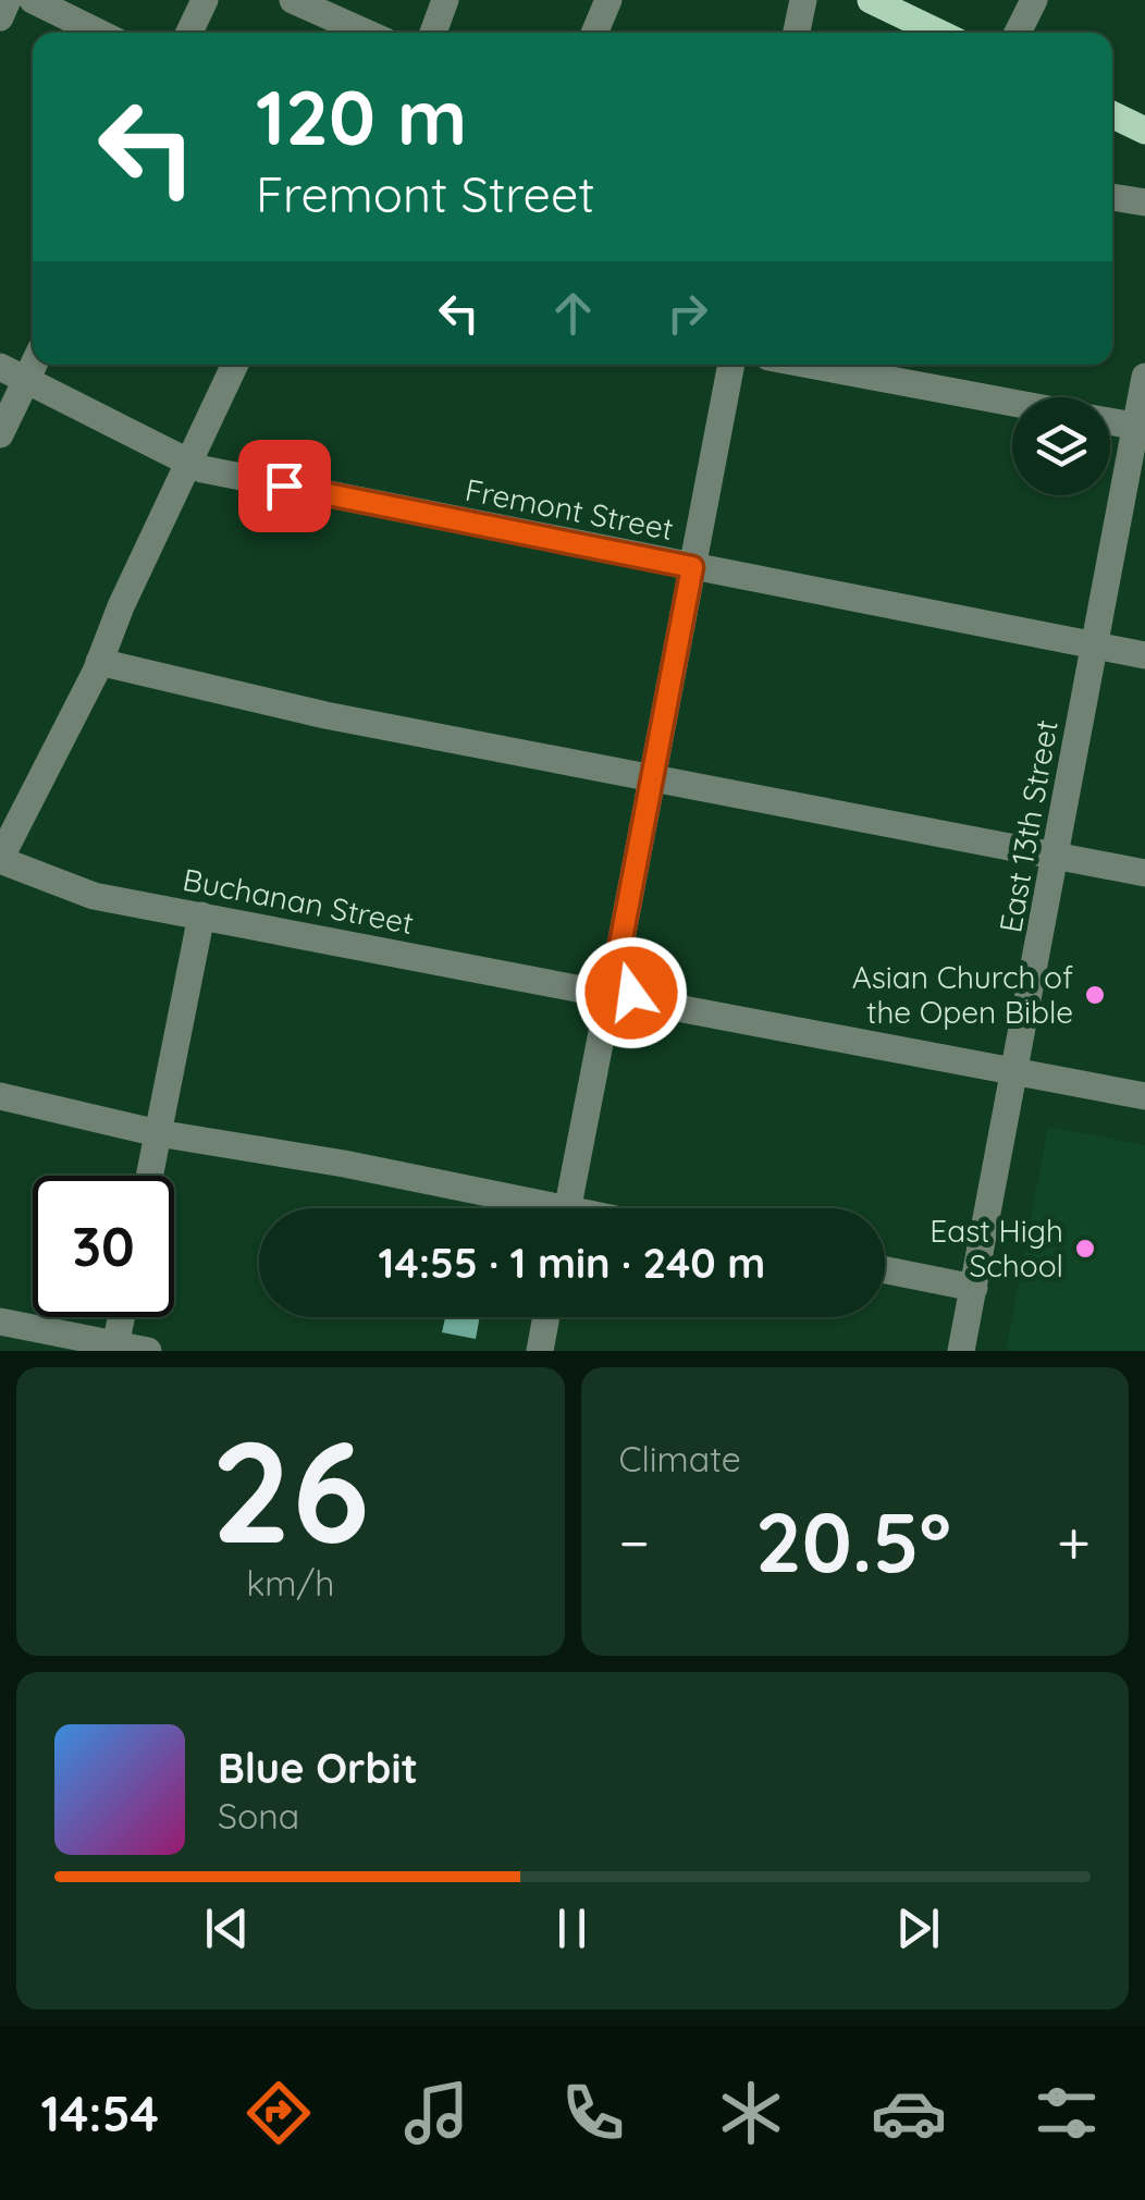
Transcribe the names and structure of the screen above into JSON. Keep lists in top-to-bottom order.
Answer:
{
  "streets": {
    "street": ["Fremont Street", "East 13th Street", "Buchanan Street"]
  },
  "crossings": [
    ["Fremont Street", "East 13th Street"]
  ],
  "places": ["Asian Church of the Open Bible", "East High School"],
  "page": {
    "turn": ["120 m", "Fremont Street"],
    "limit": "30",
    "trip": "14:55 · 1 min · 240 m",
    "tile": [
      ["26", "km/h"],
      "Climate"
    ],
    "heat": ["−", "20.5°", "+"],
    "song": ["Blue Orbit", "Sona"],
    "tabs": "14:54"
  }
}
